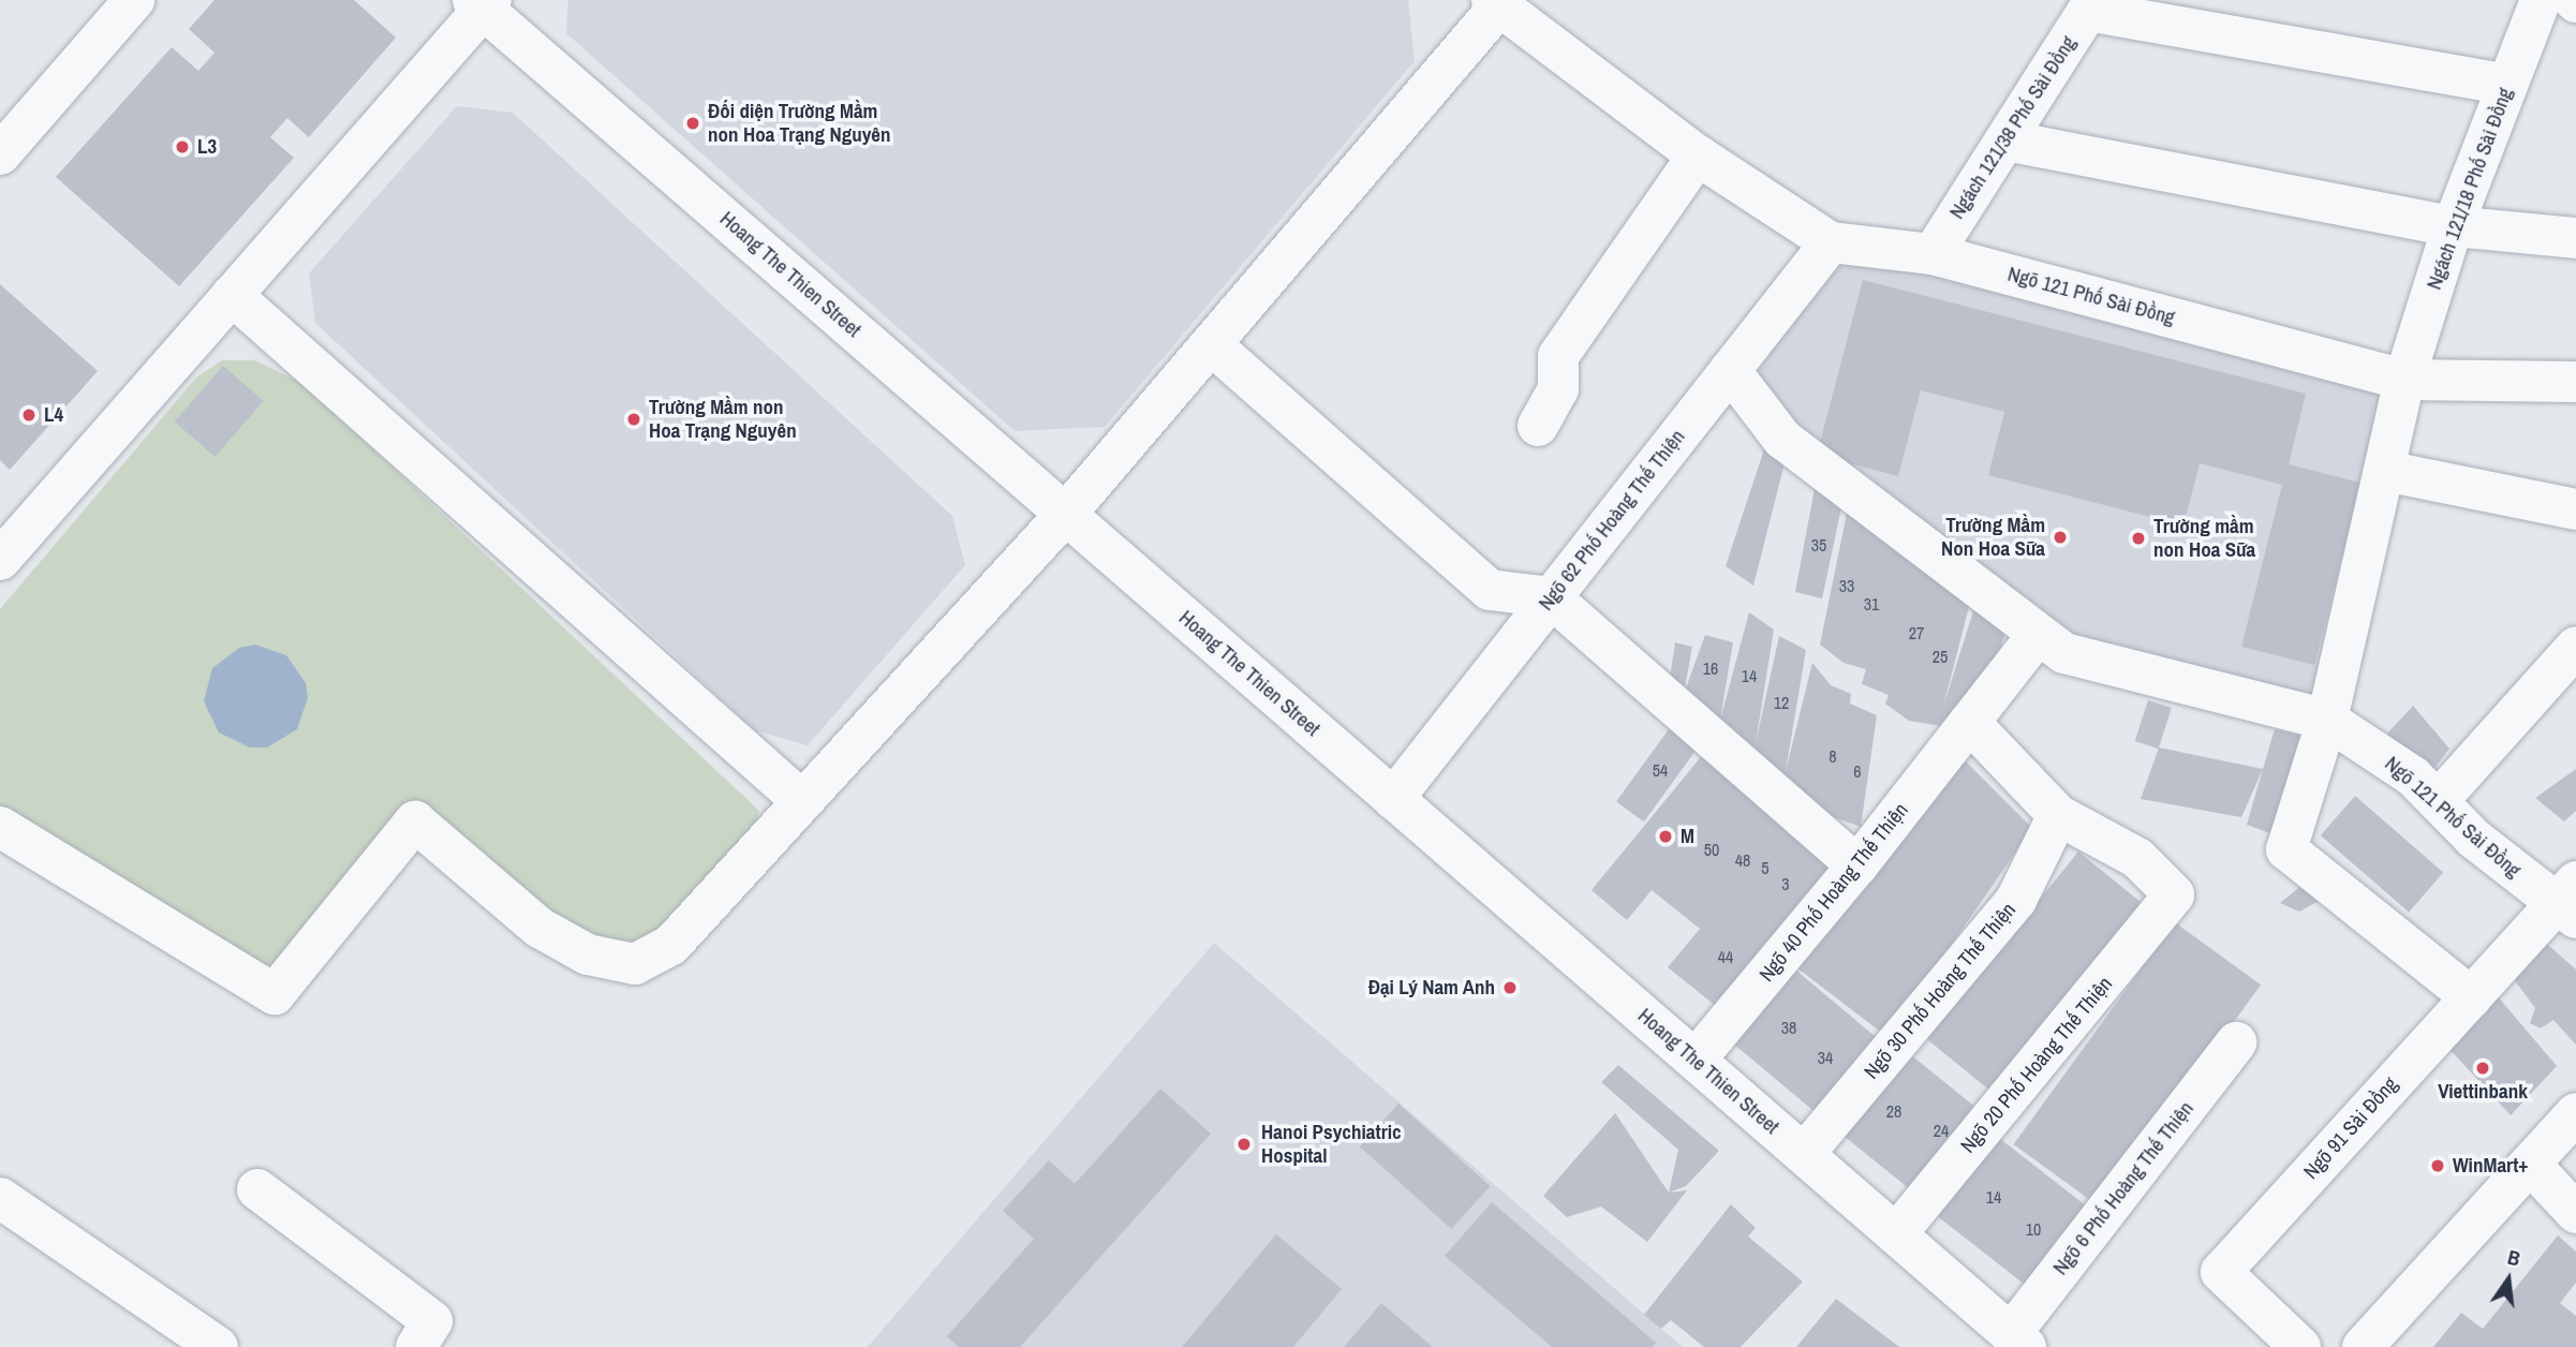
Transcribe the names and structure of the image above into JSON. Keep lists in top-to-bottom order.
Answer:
{
  "streets": {
    "street": [
      "Ngách 121/38 Phố Sài Đồng",
      "Ngách 121/18 Phố Sài Đồng",
      "Hoang The Thien Street",
      "Ngõ 121 Phố Sài Đồng",
      "Ngõ 62 Phố Hoàng Thế Thiện",
      "Ngõ 40 Phố Hoàng Thế Thiện",
      "Ngõ 30 Phố Hoàng Thế Thiện",
      "Ngõ 20 Phố Hoàng Thế Thiện",
      "Ngõ 91 Sài Đồng",
      "Ngõ 6 Phố Hoàng Thế Thiện"
    ]
  },
  "crossings": [
    ["Ngách 121/38 Phố Sài Đồng", "Ngõ 121 Phố Sài Đồng"],
    ["Ngách 121/18 Phố Sài Đồng", "Ngõ 121 Phố Sài Đồng"],
    ["Hoang The Thien Street", "Ngõ 62 Phố Hoàng Thế Thiện"],
    ["Hoang The Thien Street", "Ngõ 40 Phố Hoàng Thế Thiện"],
    ["Hoang The Thien Street", "Ngõ 30 Phố Hoàng Thế Thiện"],
    ["Hoang The Thien Street", "Ngõ 20 Phố Hoàng Thế Thiện"],
    ["Hoang The Thien Street", "Ngõ 6 Phố Hoàng Thế Thiện"],
    ["Ngõ 121 Phố Sài Đồng", "Ngõ 62 Phố Hoàng Thế Thiện"],
    ["Ngõ 121 Phố Sài Đồng", "Ngõ 40 Phố Hoàng Thế Thiện"],
    ["Ngõ 121 Phố Sài Đồng", "Ngõ 91 Sài Đồng"],
    ["Ngõ 30 Phố Hoàng Thế Thiện", "Ngõ 20 Phố Hoàng Thế Thiện"]
  ],
  "places": [
    "Đối diện Trường Mầm non Hoa Trạng Nguyên",
    "L3",
    "L4",
    "Trường Mầm non Hoa Trạng Nguyên",
    "Trường Mầm Non Hoa Sữa",
    "Trường mầm non Hoa Sữa",
    "M",
    "Đại Lý Nam Anh",
    "Viettinbank",
    "Hanoi Psychiatric Hospital",
    "WinMart+"
  ],
  "house_numbers": [
    "35",
    "33",
    "31",
    "27",
    "25",
    "16",
    "14",
    "12",
    "8",
    "54",
    "6",
    "50",
    "48",
    "5",
    "3",
    "44",
    "38",
    "34",
    "28",
    "24",
    "14",
    "10"
  ],
  "north": "top"
}
